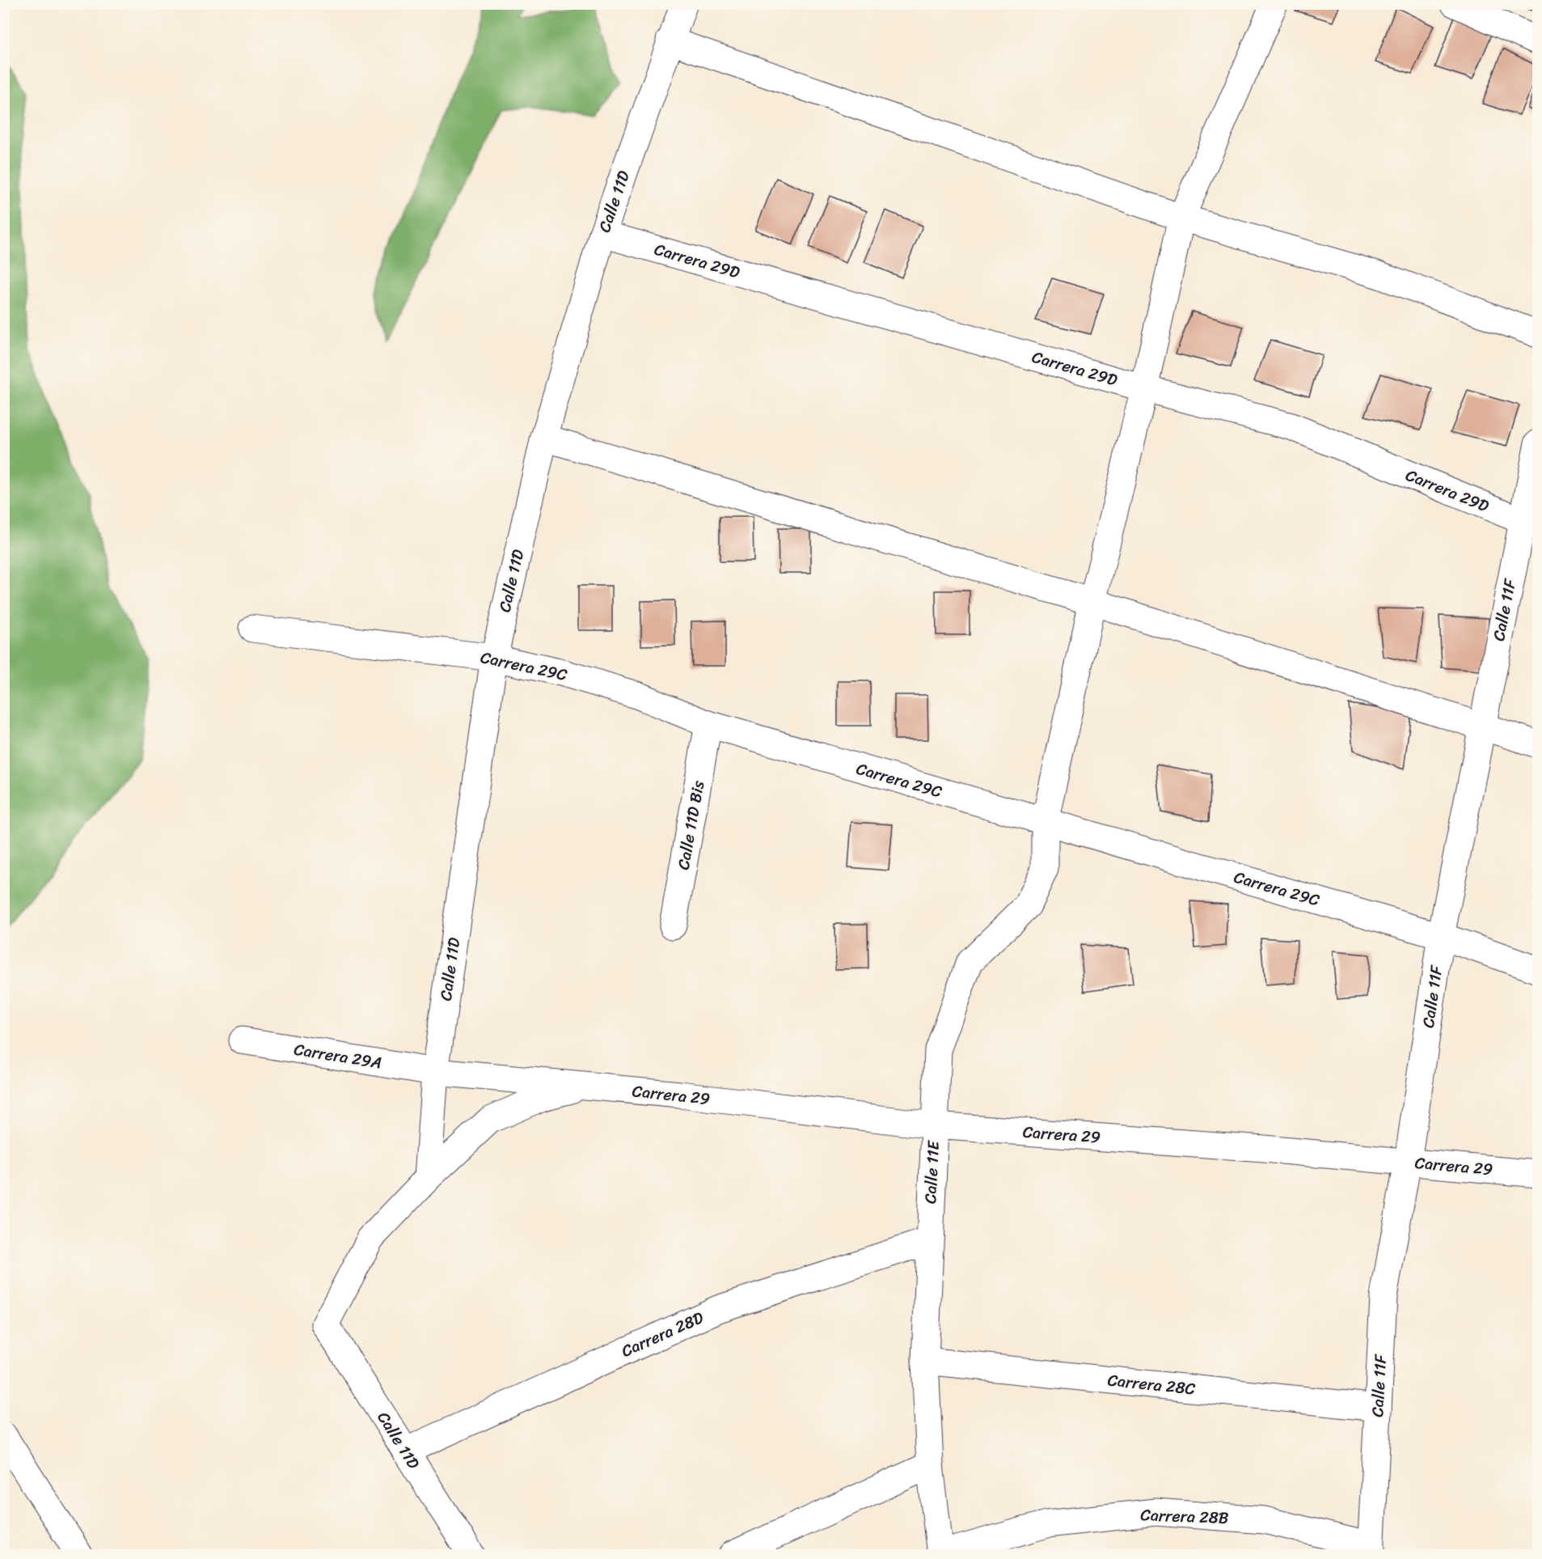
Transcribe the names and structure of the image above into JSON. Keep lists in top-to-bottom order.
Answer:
{
  "streets": {
    "street": [
      "Calle 11D",
      "Carrera 29D",
      "Calle 11F",
      "Carrera 29C",
      "Calle 11D Bis",
      "Carrera 29A",
      "Carrera 29",
      "Calle 11E",
      "Carrera 28D",
      "Carrera 28C",
      "Carrera 28B"
    ]
  },
  "crossings": [
    ["Calle 11D", "Carrera 29D"],
    ["Calle 11D", "Carrera 29C"],
    ["Calle 11D", "Carrera 29A"],
    ["Calle 11D", "Carrera 29"],
    ["Calle 11D", "Carrera 28D"],
    ["Carrera 29D", "Calle 11F"],
    ["Carrera 29D", "Calle 11E"],
    ["Calle 11F", "Carrera 29C"],
    ["Calle 11F", "Carrera 29"],
    ["Calle 11F", "Carrera 28C"],
    ["Calle 11F", "Carrera 28B"],
    ["Carrera 29C", "Calle 11D Bis"],
    ["Carrera 29C", "Calle 11E"],
    ["Carrera 29A", "Carrera 29"],
    ["Carrera 29", "Calle 11E"],
    ["Calle 11E", "Carrera 28D"],
    ["Calle 11E", "Carrera 28C"],
    ["Calle 11E", "Carrera 28B"]
  ]
}
